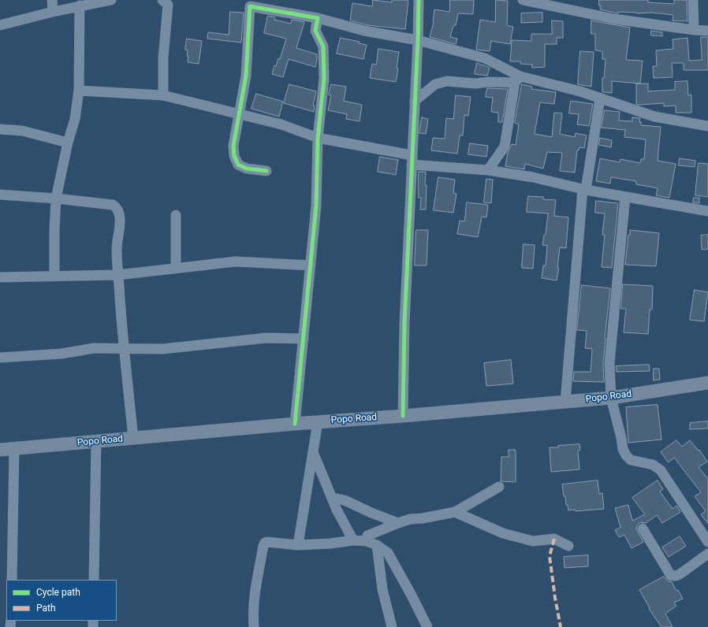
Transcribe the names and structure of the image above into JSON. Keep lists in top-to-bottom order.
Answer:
{
  "streets": {
    "main road": ["Popo Road"]
  },
  "legend": ["Cycle path", "Path"]
}
